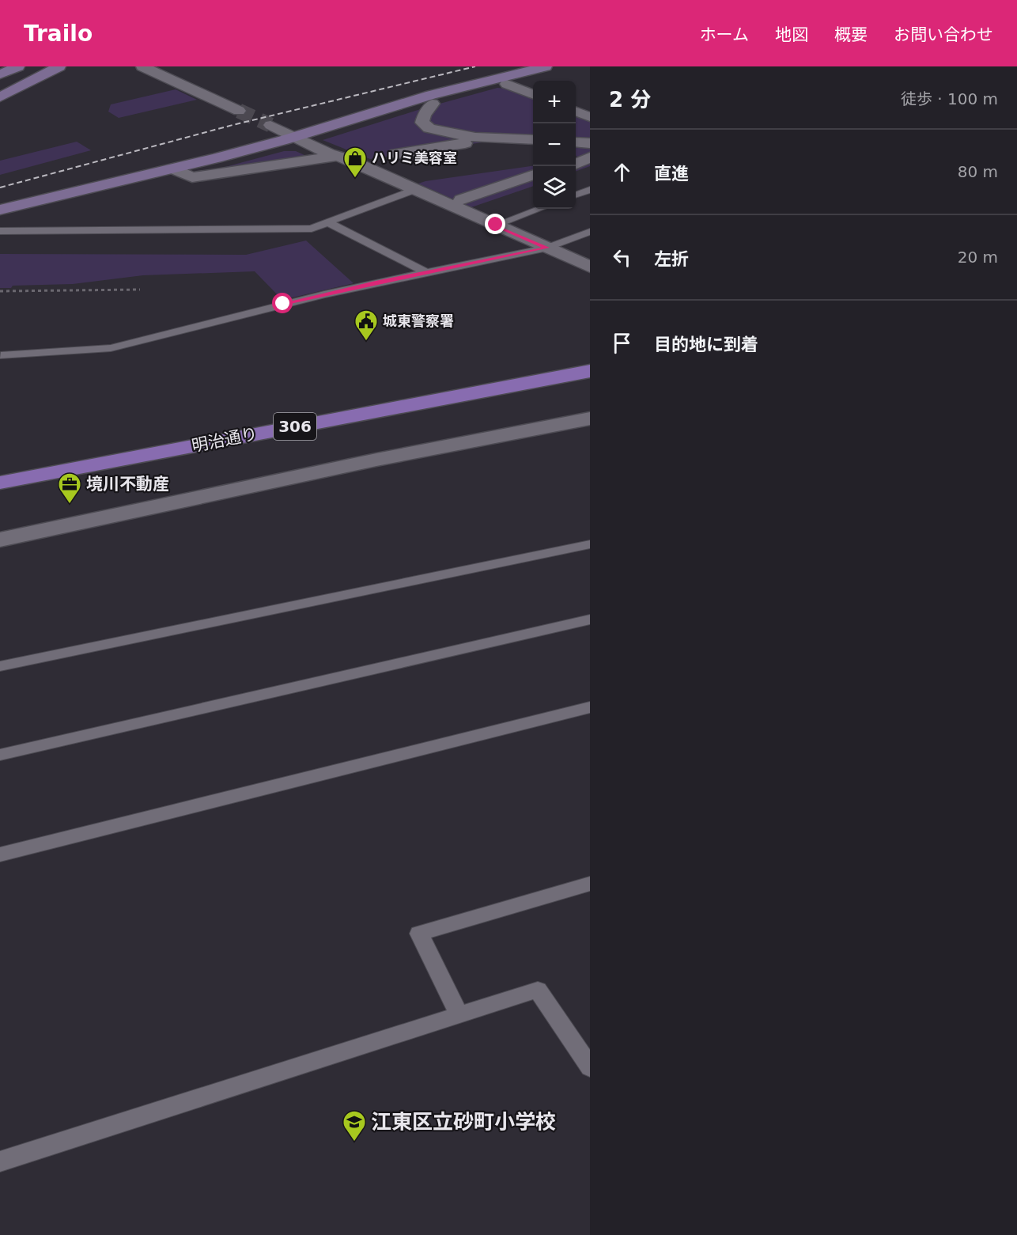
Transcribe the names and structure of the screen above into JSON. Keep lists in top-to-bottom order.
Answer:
{
  "streets": {
    "main road": ["306", "明治通り"]
  },
  "places": {
    "shop": ["ハリミ美容室"],
    "public building": ["城東警察署"],
    "office": ["境川不動産"],
    "school or university": ["江東区立砂町小学校"]
  },
  "page": {
    "header": "Trailo",
    "nav": [
      "ホーム",
      "地図",
      "概要",
      "お問い合わせ"
    ],
    "heading": ["2 分", "徒歩 · 100 m"],
    "map_buttons": ["+", "−"],
    "list": [
      ["直進", "80 m"],
      ["左折", "20 m"],
      "目的地に到着"
    ]
  }
}
